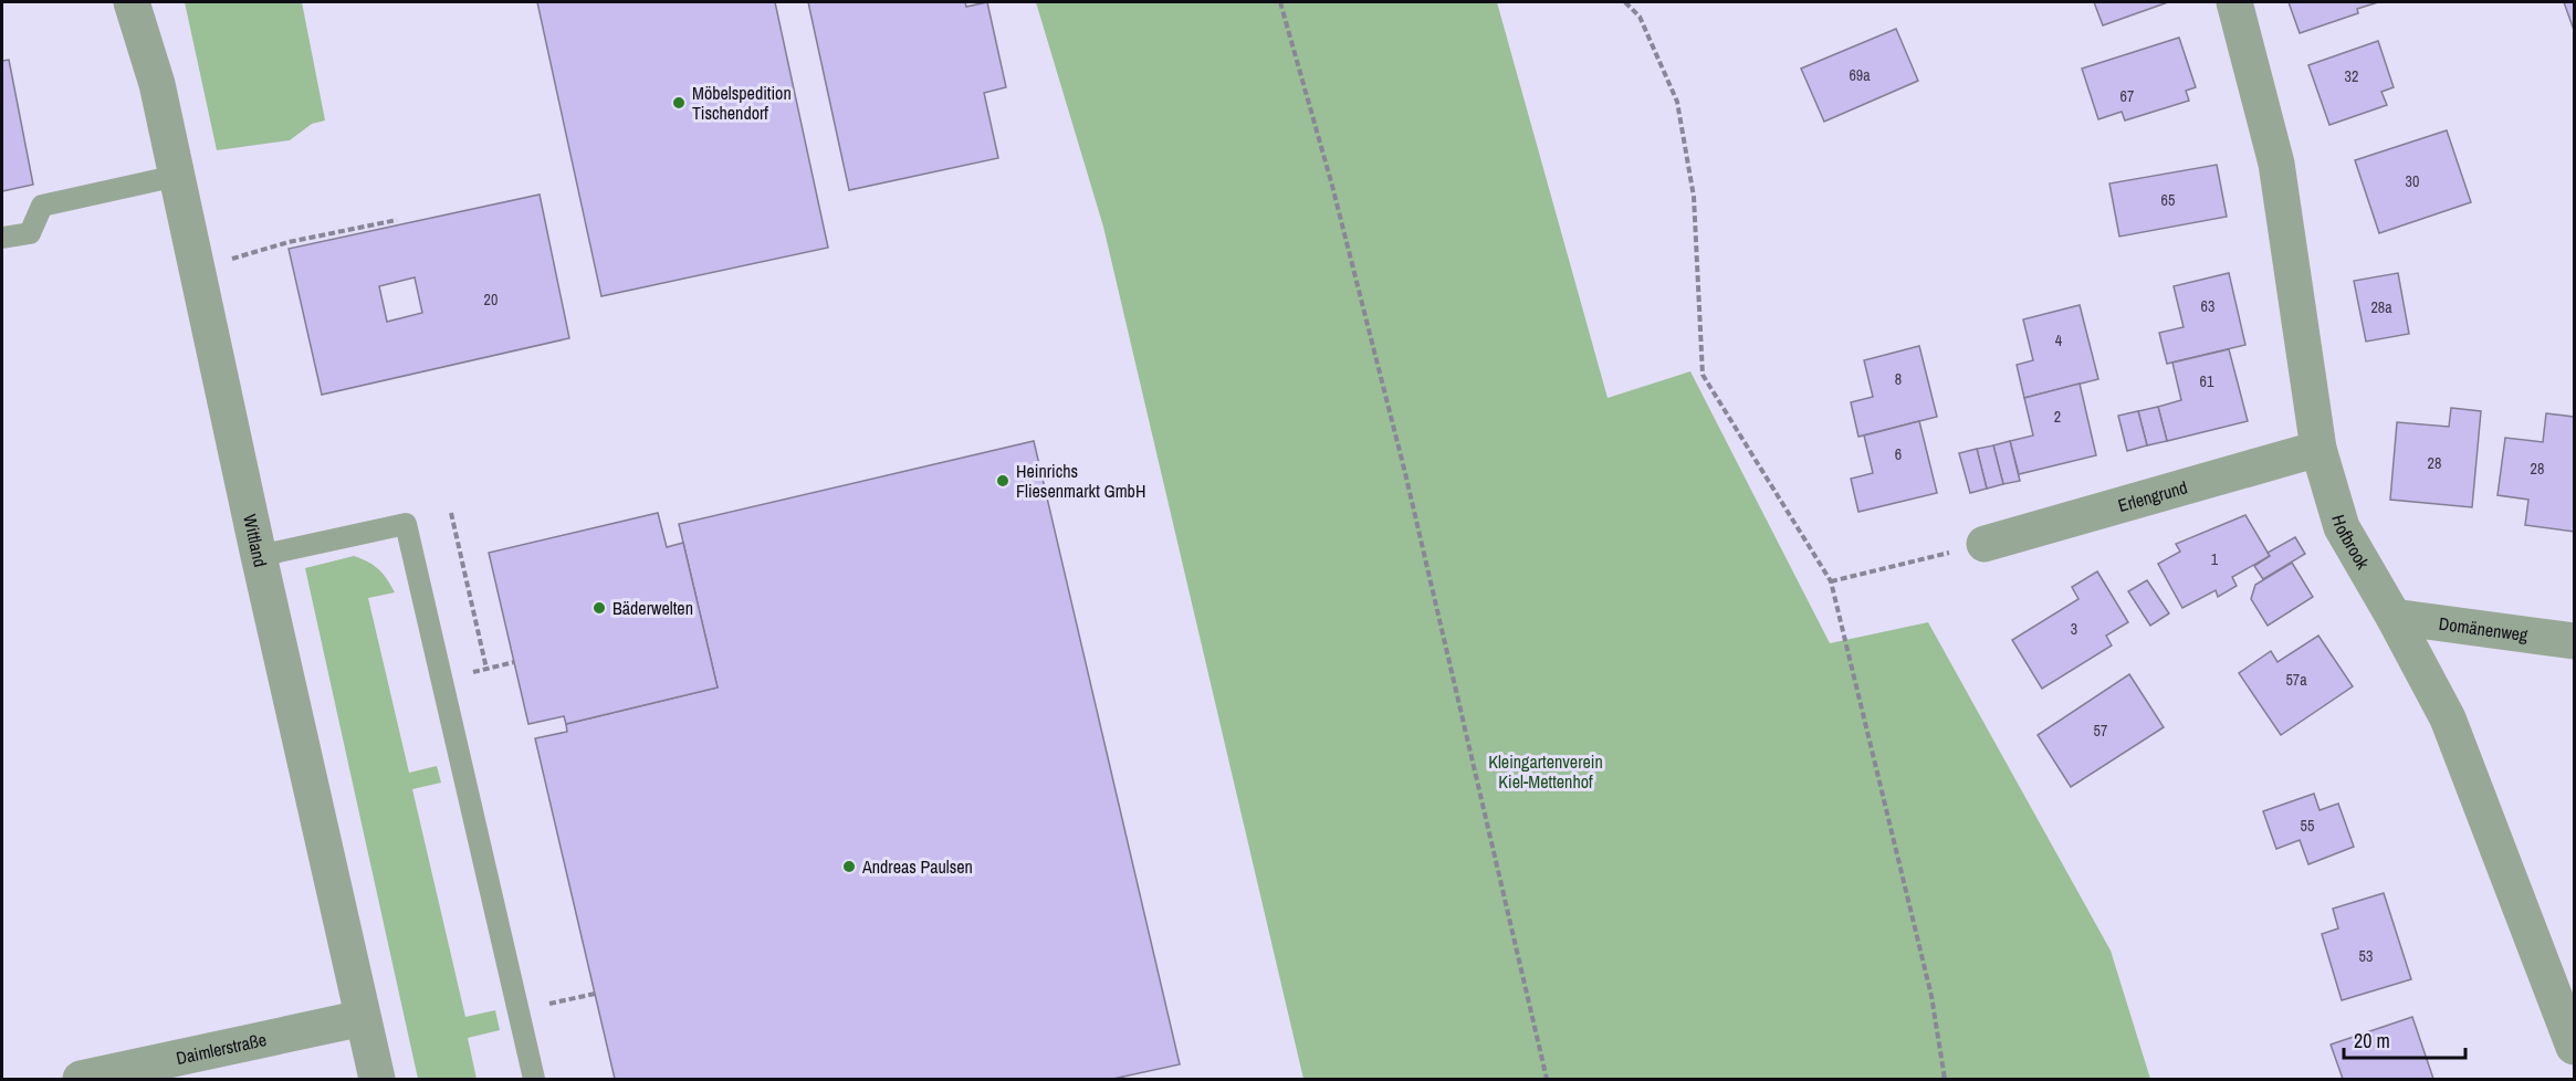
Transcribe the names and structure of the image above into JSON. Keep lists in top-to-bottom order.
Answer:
{
  "streets": {
    "street": [
      "Erlengrund",
      "Wittland",
      "Hofbrook",
      "Domänenweg",
      "Daimlerstraße"
    ]
  },
  "crossings": [
    ["Erlengrund", "Hofbrook"],
    ["Wittland", "Daimlerstraße"],
    ["Hofbrook", "Domänenweg"]
  ],
  "parks": ["Kleingartenverein Kiel-Mettenhof"],
  "places": [
    "Möbelspedition Tischendorf",
    "Heinrichs Fliesenmarkt GmbH",
    "Bäderwelten",
    "Andreas Paulsen"
  ],
  "house_numbers": [
    "69a",
    "32",
    "67",
    "30",
    "65",
    "20",
    "63",
    "28a",
    "4",
    "8",
    "61",
    "2",
    "6",
    "28",
    "28",
    "1",
    "3",
    "57a",
    "57",
    "55",
    "53"
  ],
  "scale_bar": "20 m"
}
